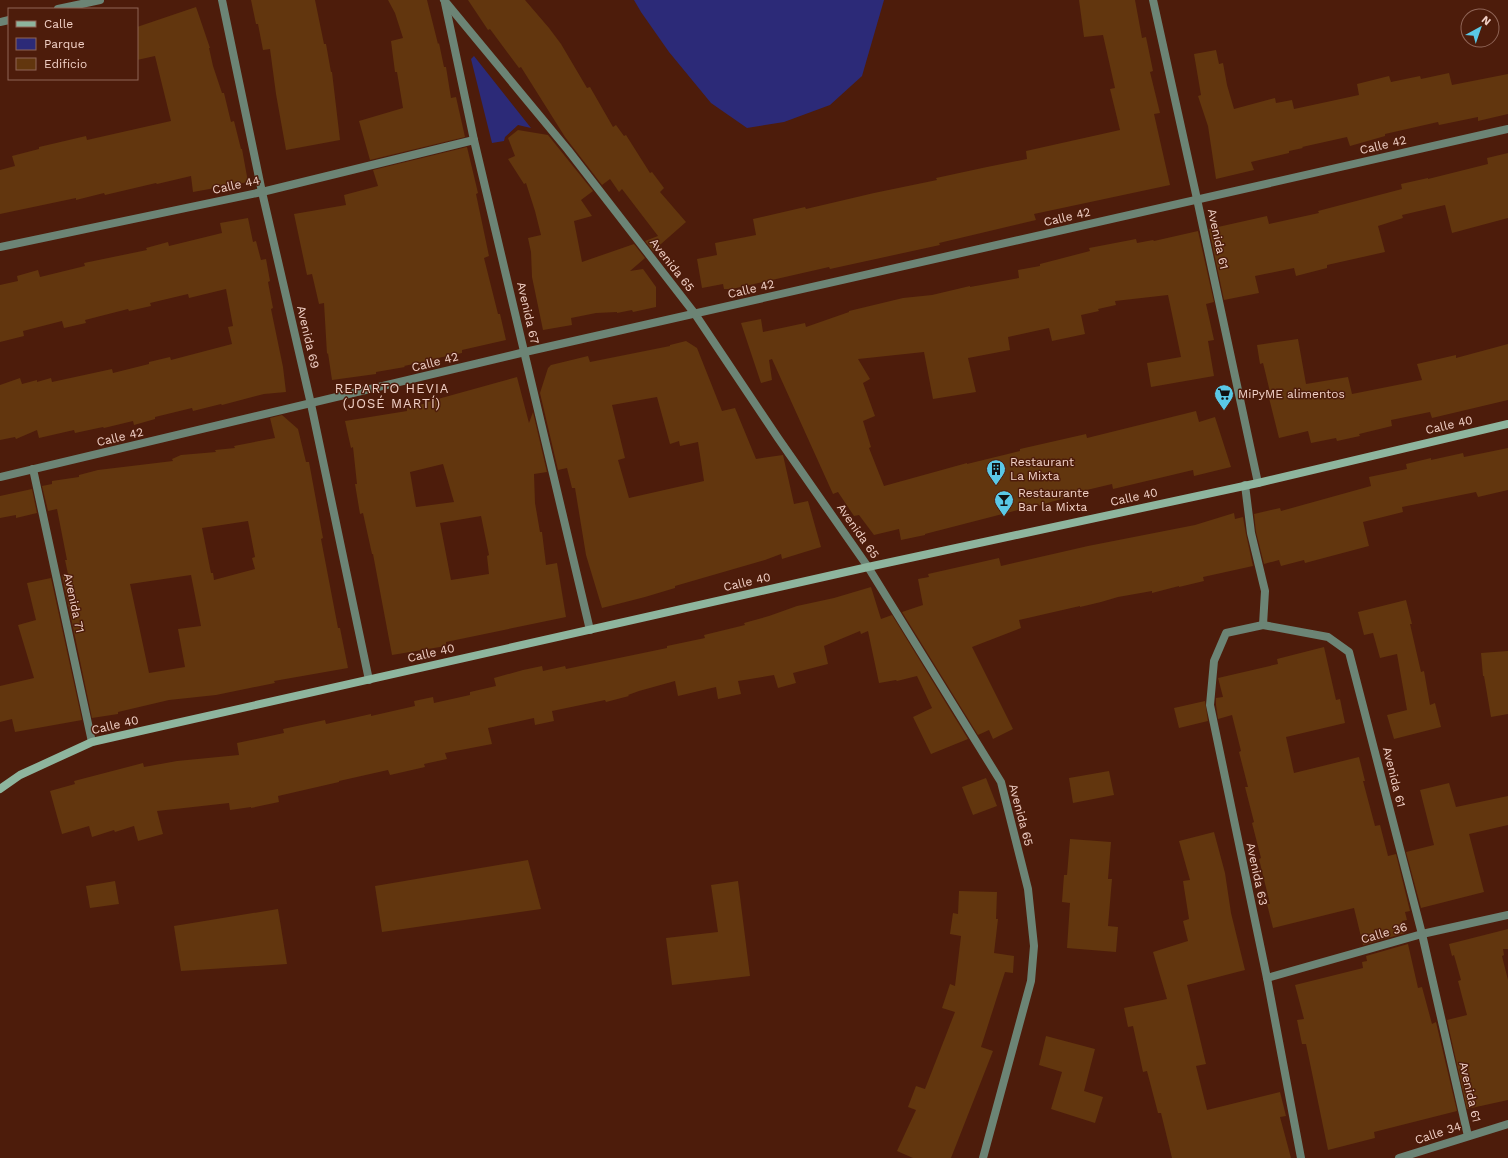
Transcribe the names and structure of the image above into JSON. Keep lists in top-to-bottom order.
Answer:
{
  "streets": {
    "main road": ["Calle 40"],
    "street": [
      "Calle 42",
      "Calle 44",
      "Avenida 61",
      "Avenida 65",
      "Avenida 67",
      "Avenida 69",
      "Avenida 71",
      "Avenida 63",
      "Calle 36",
      "Calle 34"
    ]
  },
  "crossings": [
    ["Calle 42", "Avenida 61"],
    ["Calle 42", "Avenida 65"],
    ["Calle 42", "Avenida 67"],
    ["Calle 42", "Avenida 69"],
    ["Calle 42", "Avenida 71"],
    ["Calle 44", "Avenida 67"],
    ["Calle 44", "Avenida 69"],
    ["Avenida 61", "Calle 40"],
    ["Avenida 61", "Avenida 63"],
    ["Avenida 61", "Calle 36"],
    ["Avenida 61", "Calle 34"],
    ["Avenida 65", "Avenida 67"],
    ["Avenida 65", "Calle 40"],
    ["Avenida 67", "Calle 40"],
    ["Avenida 69", "Calle 40"],
    ["Calle 40", "Avenida 71"],
    ["Avenida 63", "Calle 36"]
  ],
  "districts": ["REPARTO HEVIA (JOSÉ MARTÍ)"],
  "places": {
    "supermarket": ["MiPyME alimentos"],
    "building": ["Restaurant La Mixta"],
    "bar": ["Restaurante Bar la Mixta"]
  },
  "legend": ["Calle", "Parque", "Edificio"],
  "north": "top right"
}
